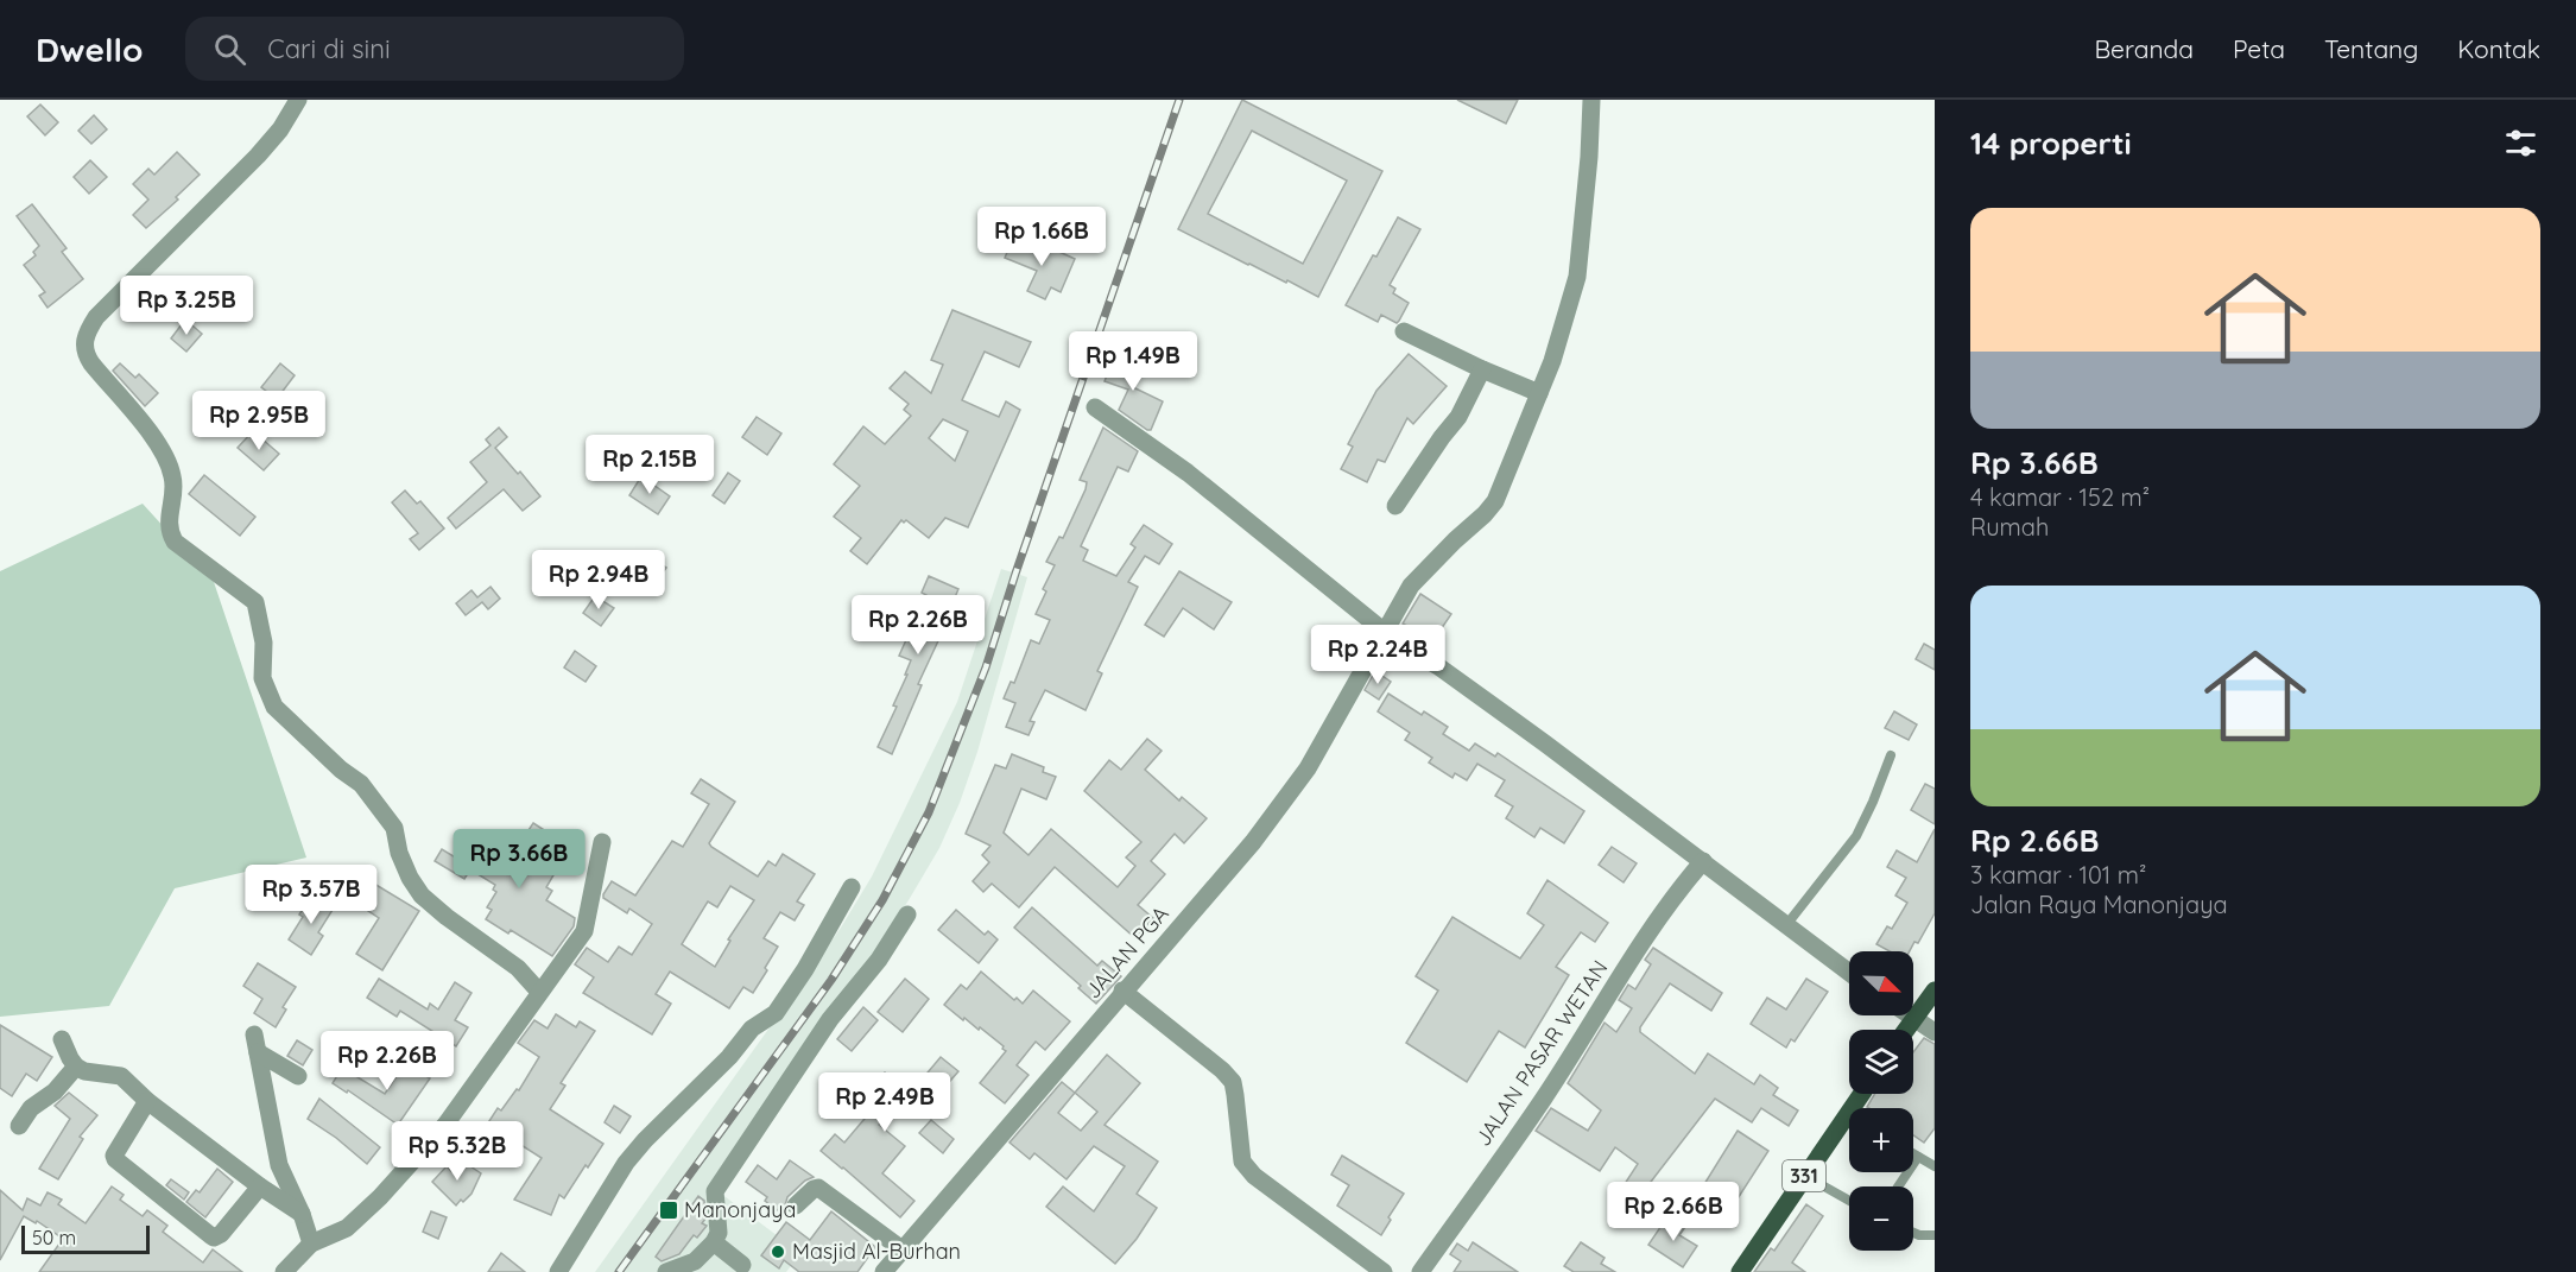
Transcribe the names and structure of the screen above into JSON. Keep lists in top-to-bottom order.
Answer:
{
  "streets": {
    "main road": ["331"],
    "street": ["JALAN PGA", "JALAN PASAR WETAN"]
  },
  "places": {
    "transit": ["Manonjaya"],
    "other": ["Masjid Al-Burhan"]
  },
  "scale_bar": "50 m",
  "north": "bottom right",
  "page": {
    "header": "Dwello",
    "search": "Cari di sini",
    "nav": [
      "Beranda",
      "Peta",
      "Tentang",
      "Kontak"
    ],
    "heading": "14 properti",
    "list": [
      {
        "name": "Rp 3.66B",
        "note": "4 kamar · 152 m² · Rumah"
      },
      {
        "name": "Rp 2.66B",
        "note": "3 kamar · 101 m² · Jalan Raya Manonjaya"
      }
    ],
    "price": [
      "Rp 1.66B",
      "Rp 3.25B",
      "Rp 1.49B",
      "Rp 2.95B",
      "Rp 2.15B",
      "Rp 2.94B",
      "Rp 2.26B",
      "Rp 2.24B",
      "Rp 3.66B",
      "Rp 3.57B",
      "Rp 2.26B",
      "Rp 2.49B",
      "Rp 5.32B",
      "Rp 2.66B"
    ],
    "map_buttons": ["+", "−"],
    "scale": "50 m"
  }
}
